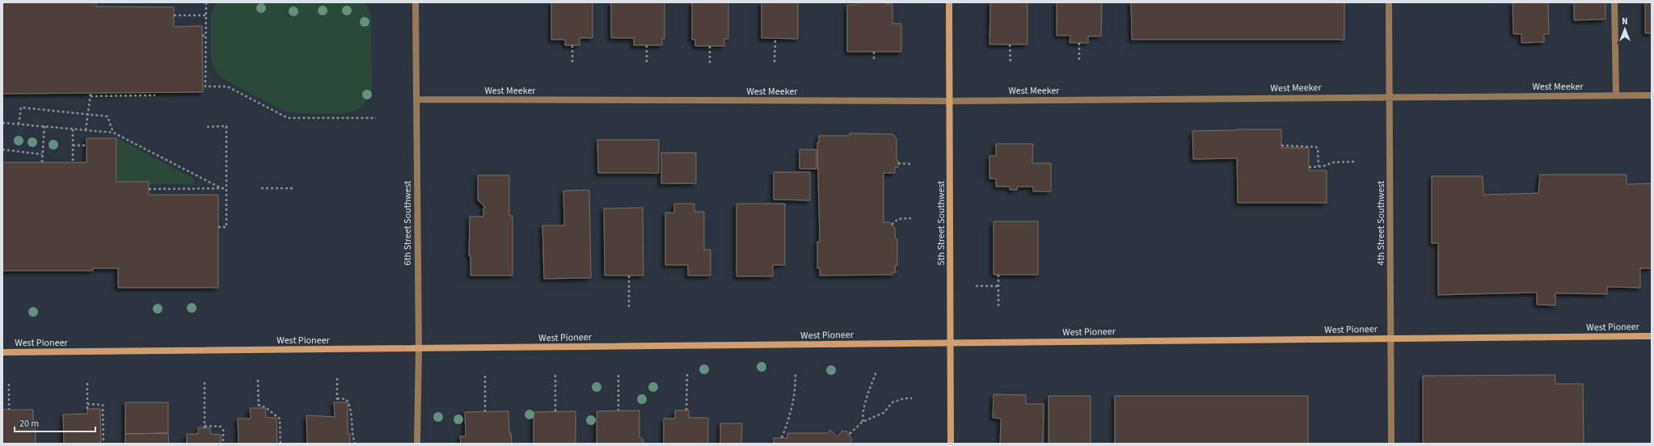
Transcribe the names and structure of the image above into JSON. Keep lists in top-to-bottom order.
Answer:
{
  "streets": {
    "main road": ["5th Street Southwest", "West Pioneer"],
    "street": ["West Meeker", "6th Street Southwest", "4th Street Southwest"]
  },
  "crossings": [
    ["West Meeker", "6th Street Southwest"],
    ["West Meeker", "5th Street Southwest"],
    ["West Meeker", "4th Street Southwest"],
    ["6th Street Southwest", "West Pioneer"],
    ["5th Street Southwest", "West Pioneer"],
    ["4th Street Southwest", "West Pioneer"]
  ],
  "scale_bar": "20 m",
  "north": "top"
}
